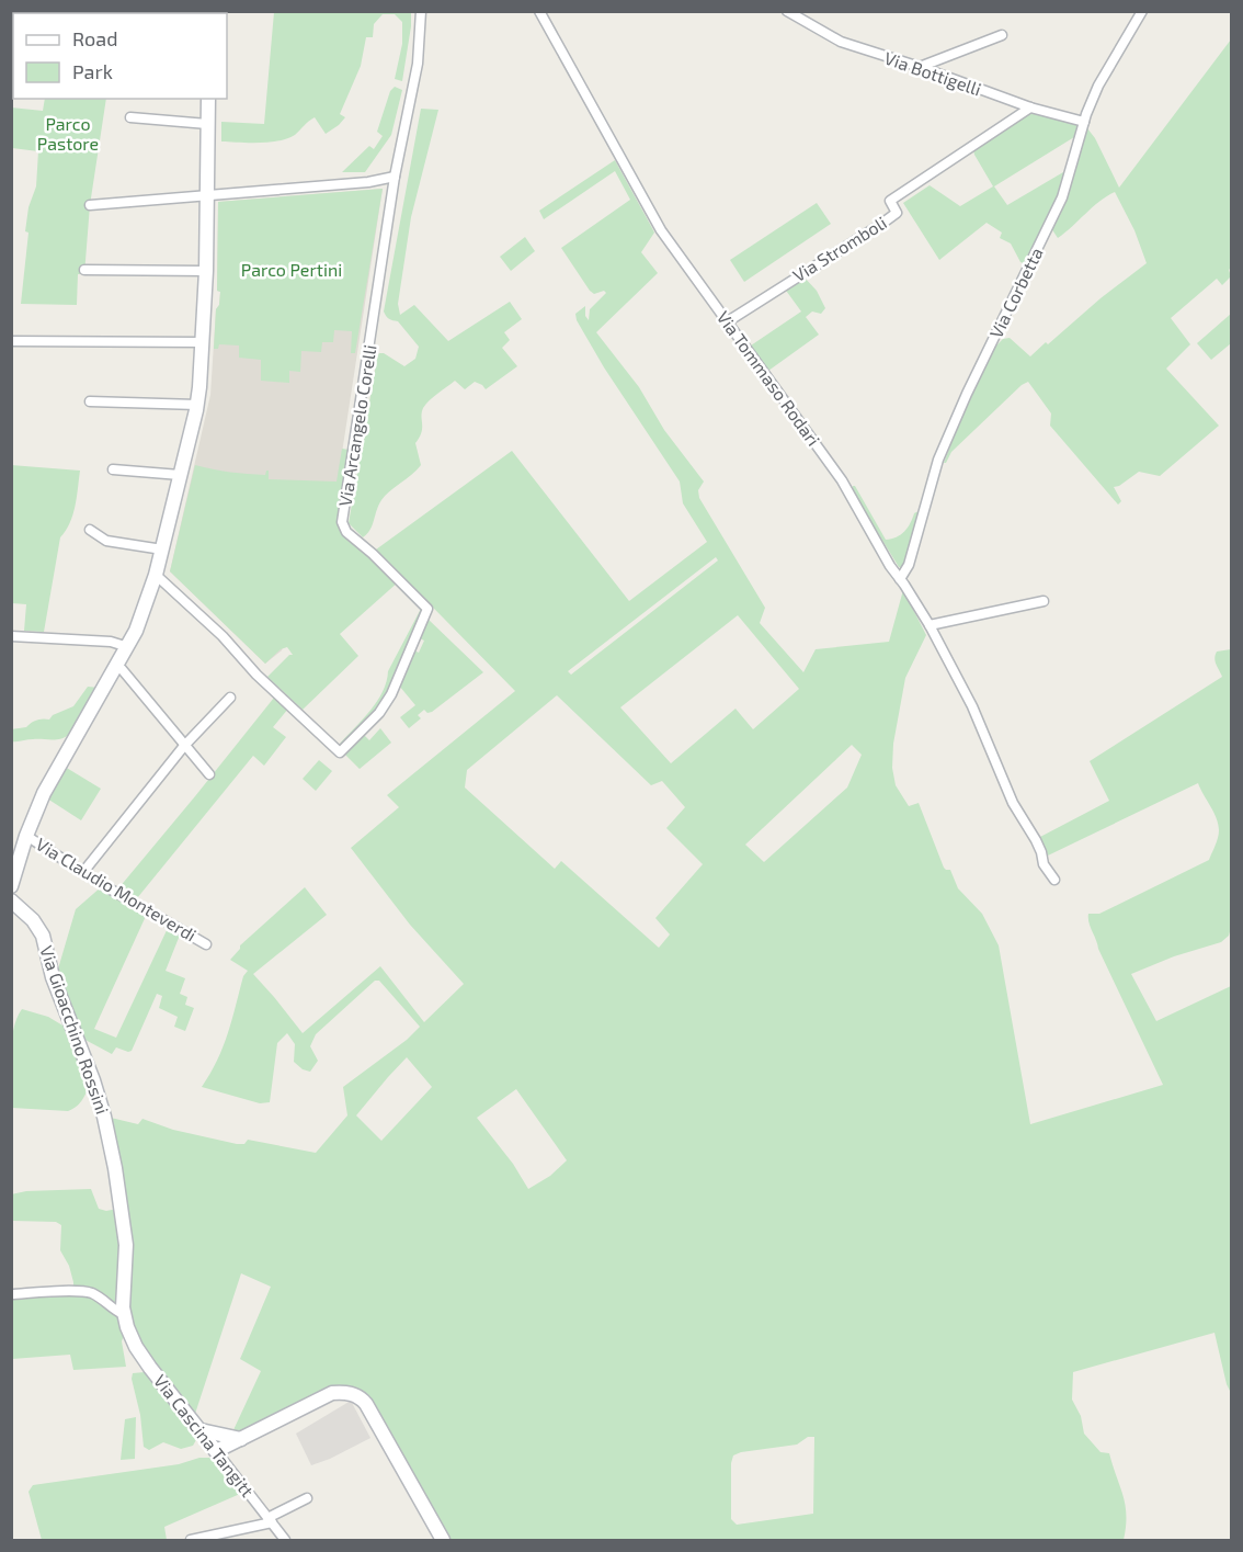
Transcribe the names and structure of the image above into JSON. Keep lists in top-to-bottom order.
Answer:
{
  "streets": {
    "street": [
      "Via Bottigelli",
      "Via Stromboli",
      "Via Corbetta",
      "Via Tommaso Rodari",
      "Via Arcangelo Corelli",
      "Via Claudio Monteverdi",
      "Via Gioacchino Rossini",
      "Via Cascina Tangitt"
    ]
  },
  "crossings": [
    ["Via Bottigelli", "Via Stromboli"],
    ["Via Bottigelli", "Via Corbetta"],
    ["Via Stromboli", "Via Tommaso Rodari"],
    ["Via Corbetta", "Via Tommaso Rodari"],
    ["Via Gioacchino Rossini", "Via Cascina Tangitt"]
  ],
  "parks": ["Parco Pastore", "Parco Pertini"],
  "legend": ["Road", "Park"]
}
